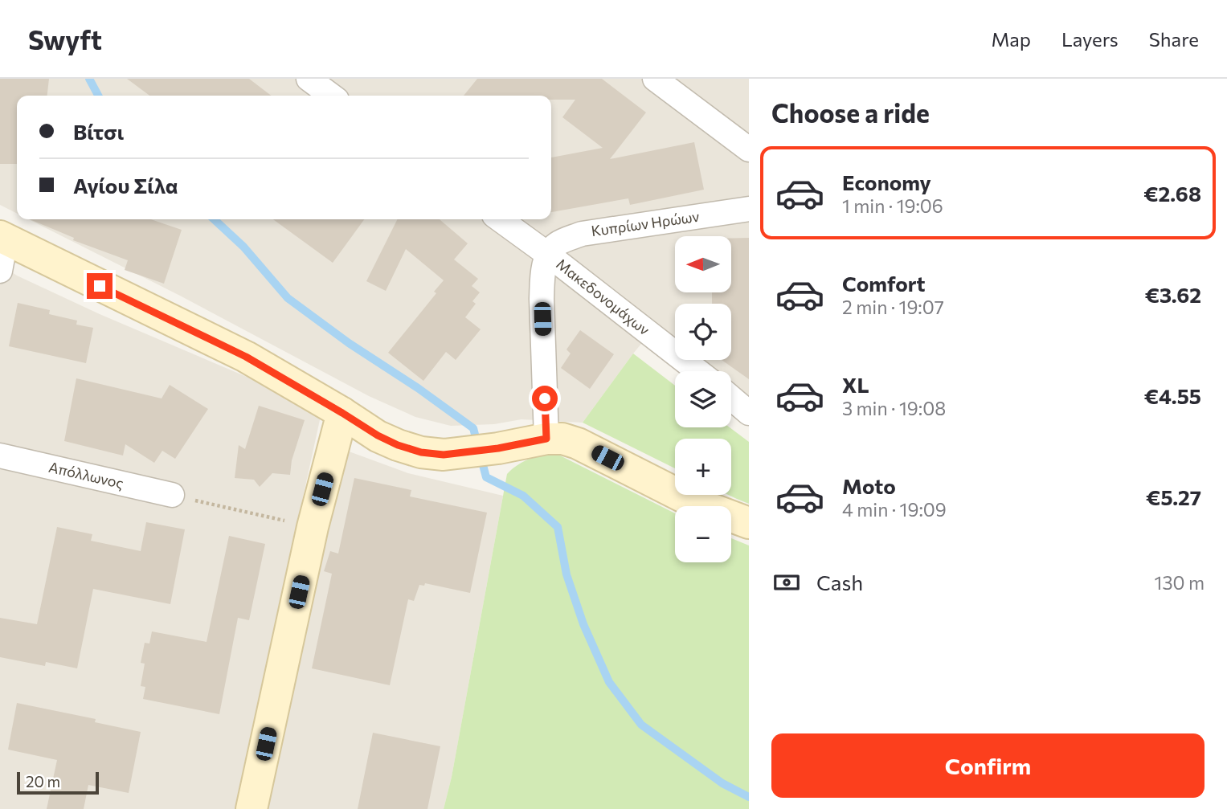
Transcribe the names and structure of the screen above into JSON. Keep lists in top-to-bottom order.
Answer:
{
  "streets": {
    "street": ["Κυπρίων Ηρώων", "Μακεδονομάχων", "Απόλλωνος"]
  },
  "crossings": [
    ["Κυπρίων Ηρώων", "Μακεδονομάχων"]
  ],
  "scale_bar": "20 m",
  "north": "left",
  "page": {
    "header": "Swyft",
    "nav": ["Map", "Layers", "Share"],
    "heading": "Choose a ride",
    "banner": ["Βίτσι", "Αγίου Σίλα"],
    "list": [
      {
        "name": "Economy",
        "note": "1 min · 19:06",
        "value": "€2.68"
      },
      {
        "name": "Comfort",
        "note": "2 min · 19:07",
        "value": "€3.62"
      },
      {
        "name": "XL",
        "note": "3 min · 19:08",
        "value": "€4.55"
      },
      {
        "name": "Moto",
        "note": "4 min · 19:09",
        "value": "€5.27"
      }
    ],
    "map_buttons": ["+", "−"],
    "pay": ["Cash", "130 m"],
    "buttons": "Confirm",
    "scale": "20 m"
  }
}
